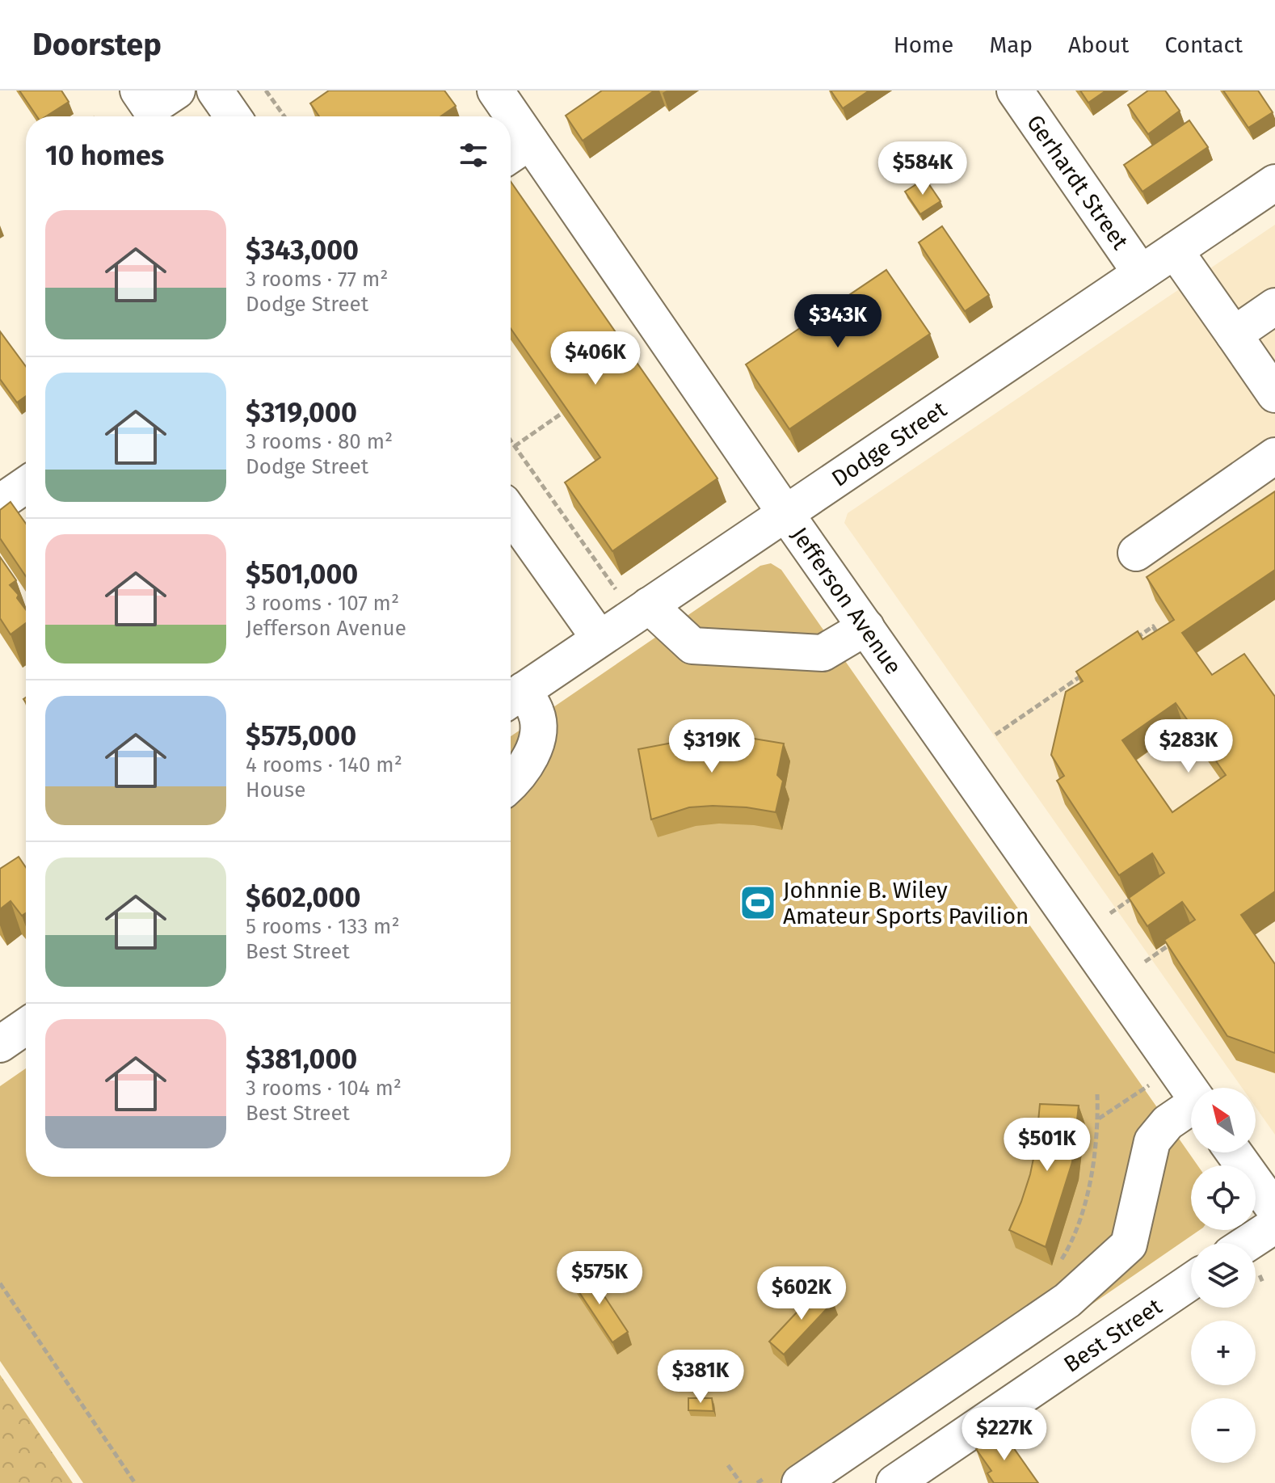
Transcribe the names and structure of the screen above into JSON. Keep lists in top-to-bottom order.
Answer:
{
  "streets": {
    "street": [
      "Gerhardt Street",
      "Dodge Street",
      "Jefferson Avenue",
      "Best Street"
    ]
  },
  "crossings": [
    ["Gerhardt Street", "Dodge Street"],
    ["Dodge Street", "Jefferson Avenue"]
  ],
  "places": {
    "sports": ["Johnnie B. Wiley Amateur Sports Pavilion"]
  },
  "north": "top left",
  "page": {
    "header": "Doorstep",
    "nav": [
      "Home",
      "Map",
      "About",
      "Contact"
    ],
    "heading": "10 homes",
    "price": [
      "$584K",
      "$343K",
      "$406K",
      "$319K",
      "$283K",
      "$501K",
      "$575K",
      "$602K",
      "$381K",
      "$227K"
    ],
    "list": [
      {
        "name": "$343,000",
        "note": "3 rooms · 77 m² · Dodge Street"
      },
      {
        "name": "$319,000",
        "note": "3 rooms · 80 m² · Dodge Street"
      },
      {
        "name": "$501,000",
        "note": "3 rooms · 107 m² · Jefferson Avenue"
      },
      {
        "name": "$575,000",
        "note": "4 rooms · 140 m² · House"
      },
      {
        "name": "$602,000",
        "note": "5 rooms · 133 m² · Best Street"
      },
      {
        "name": "$381,000",
        "note": "3 rooms · 104 m² · Best Street"
      }
    ],
    "map_buttons": ["+", "−"]
  }
}
